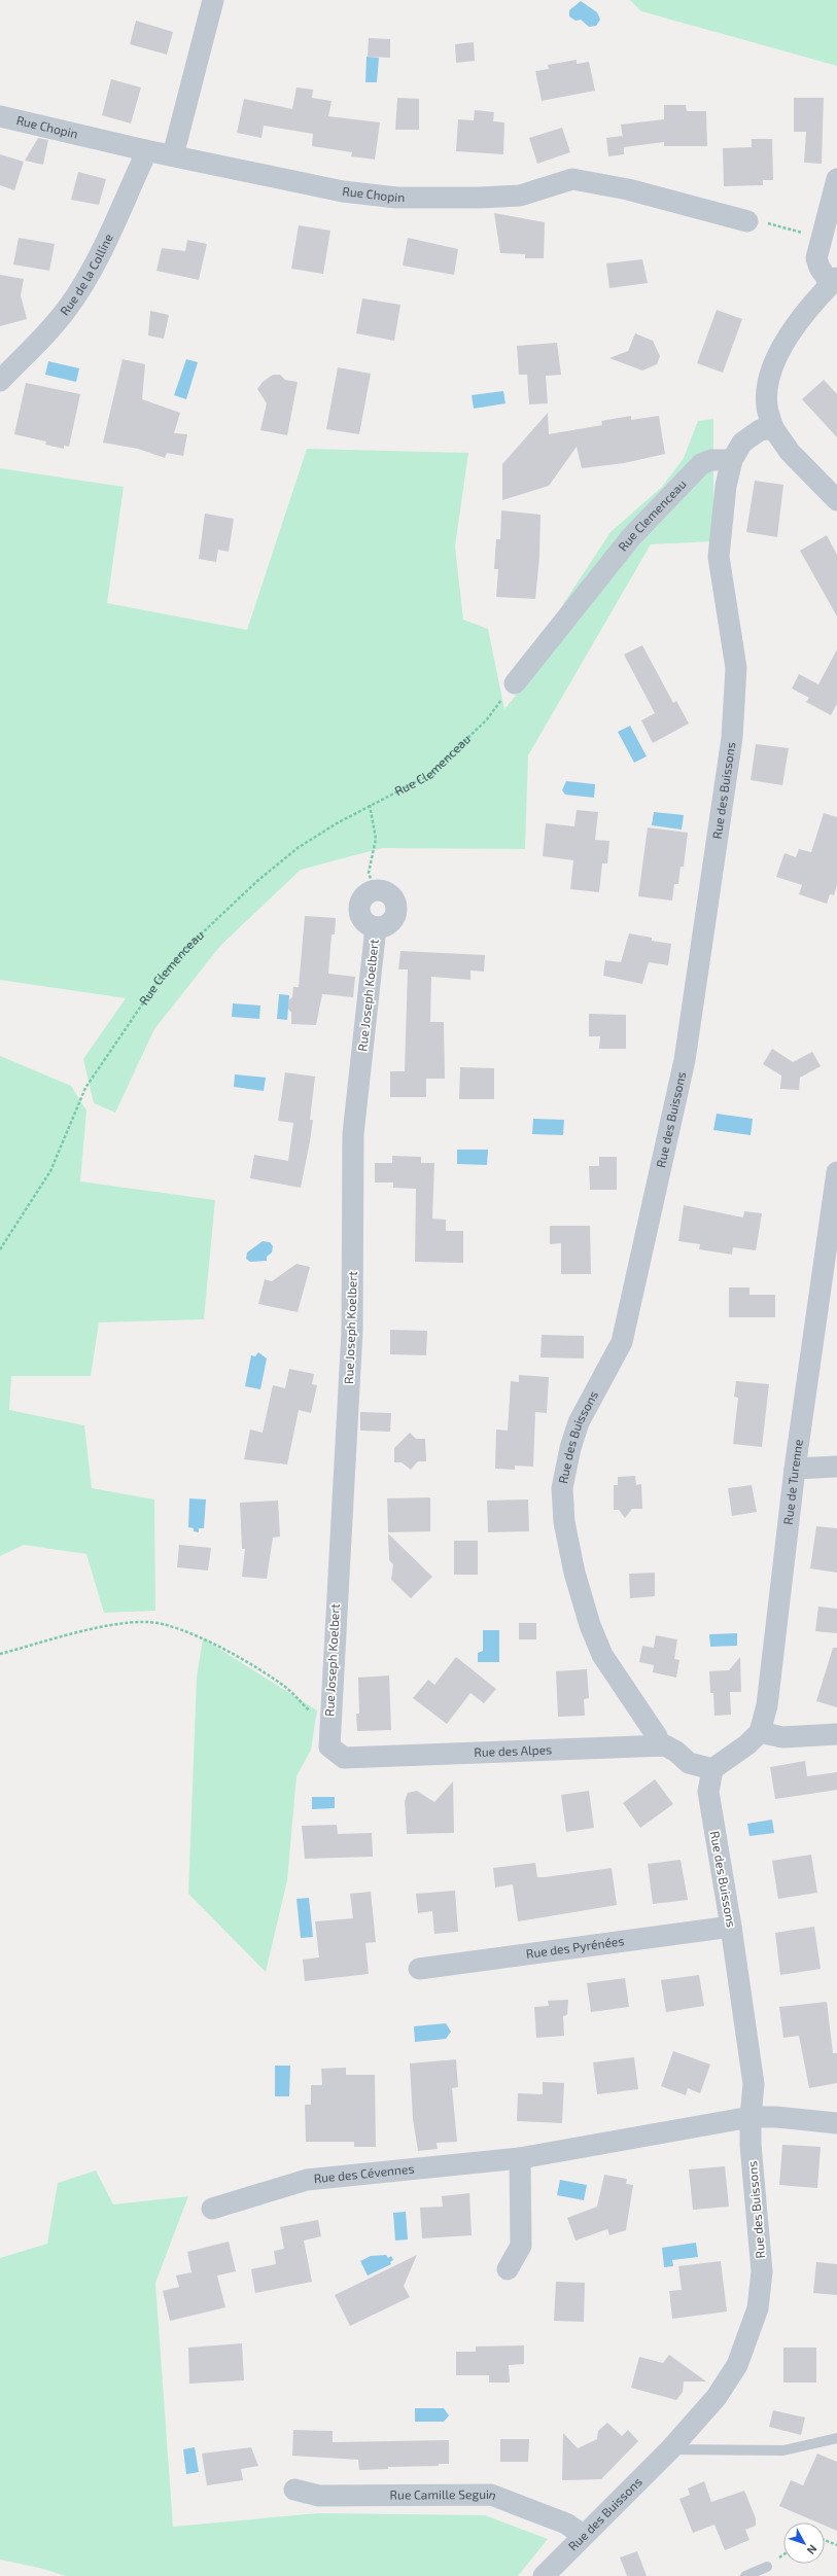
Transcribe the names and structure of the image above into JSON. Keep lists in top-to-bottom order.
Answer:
{
  "streets": {
    "street": [
      "Rue Chopin",
      "Rue de la Colline",
      "Rue Clemenceau",
      "Rue des Buissons",
      "Rue Joseph Koelbert",
      "Rue de Turenne",
      "Rue des Alpes",
      "Rue des Pyrénées",
      "Rue des Cévennes",
      "Rue Camille Seguin"
    ]
  },
  "crossings": [
    ["Rue Chopin", "Rue de la Colline"],
    ["Rue Clemenceau", "Rue des Buissons"],
    ["Rue des Buissons", "Rue des Alpes"],
    ["Rue des Buissons", "Rue des Pyrénées"],
    ["Rue des Buissons", "Rue des Cévennes"],
    ["Rue des Buissons", "Rue Camille Seguin"],
    ["Rue Joseph Koelbert", "Rue des Alpes"]
  ],
  "north": "bottom right"
}
